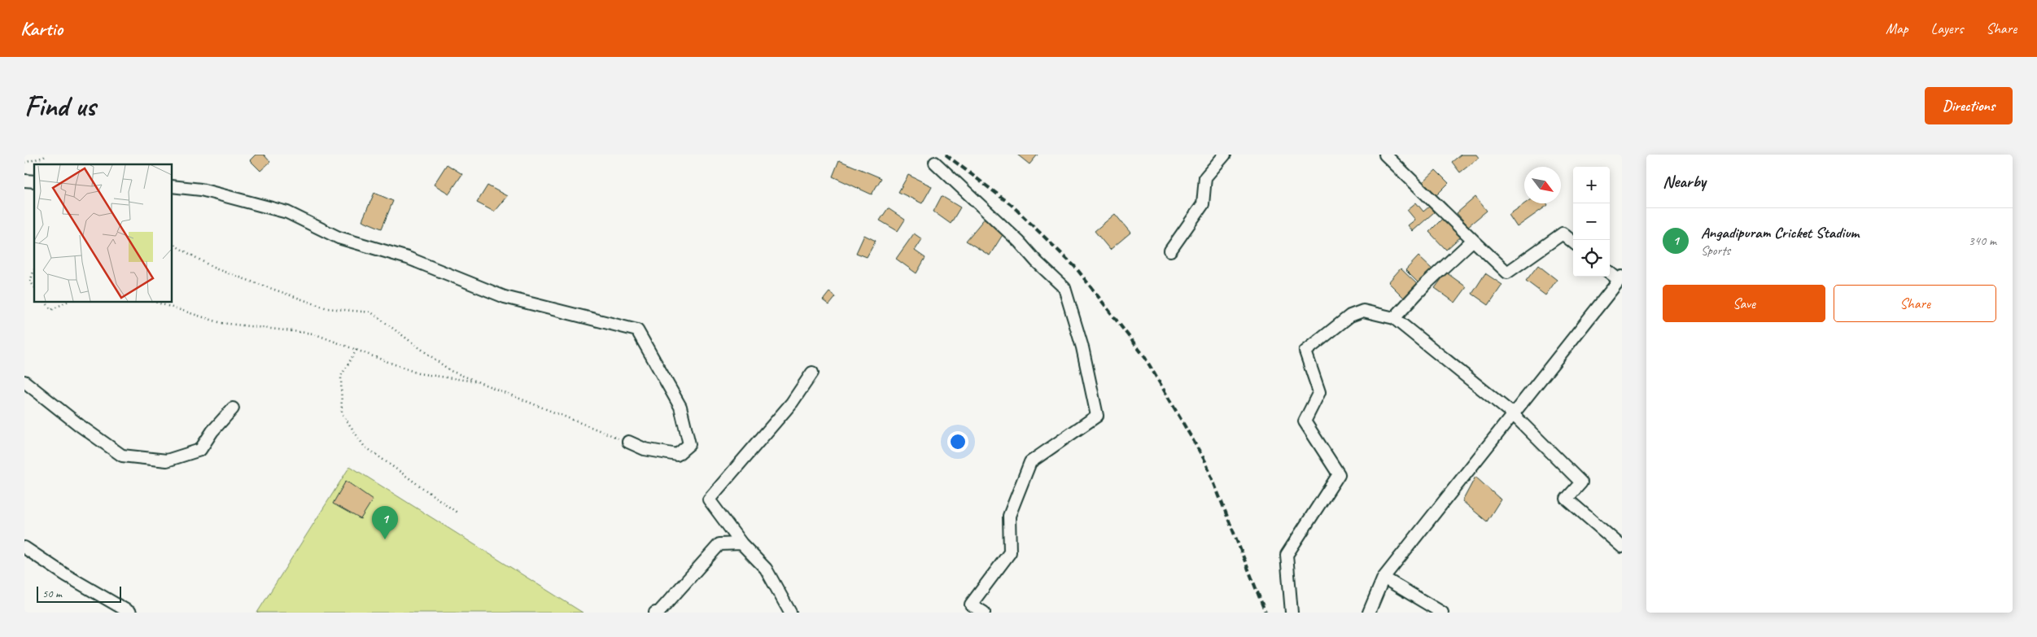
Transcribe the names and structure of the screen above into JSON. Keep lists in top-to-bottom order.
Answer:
{
  "scale_bar": "50 m",
  "north": "bottom right",
  "page": {
    "header": "Kartio",
    "nav": ["Map", "Layers", "Share"],
    "buttons": [
      "Directions",
      ["Save", "Share"]
    ],
    "title": "Find us",
    "heading": "Nearby",
    "map_buttons": ["+", "−"],
    "list": [
      {
        "mark": "1",
        "name": "Angadipuram Cricket Stadium",
        "note": "Sports",
        "value": "340 m"
      }
    ],
    "pins": "1",
    "scale": "50 m"
  }
}
